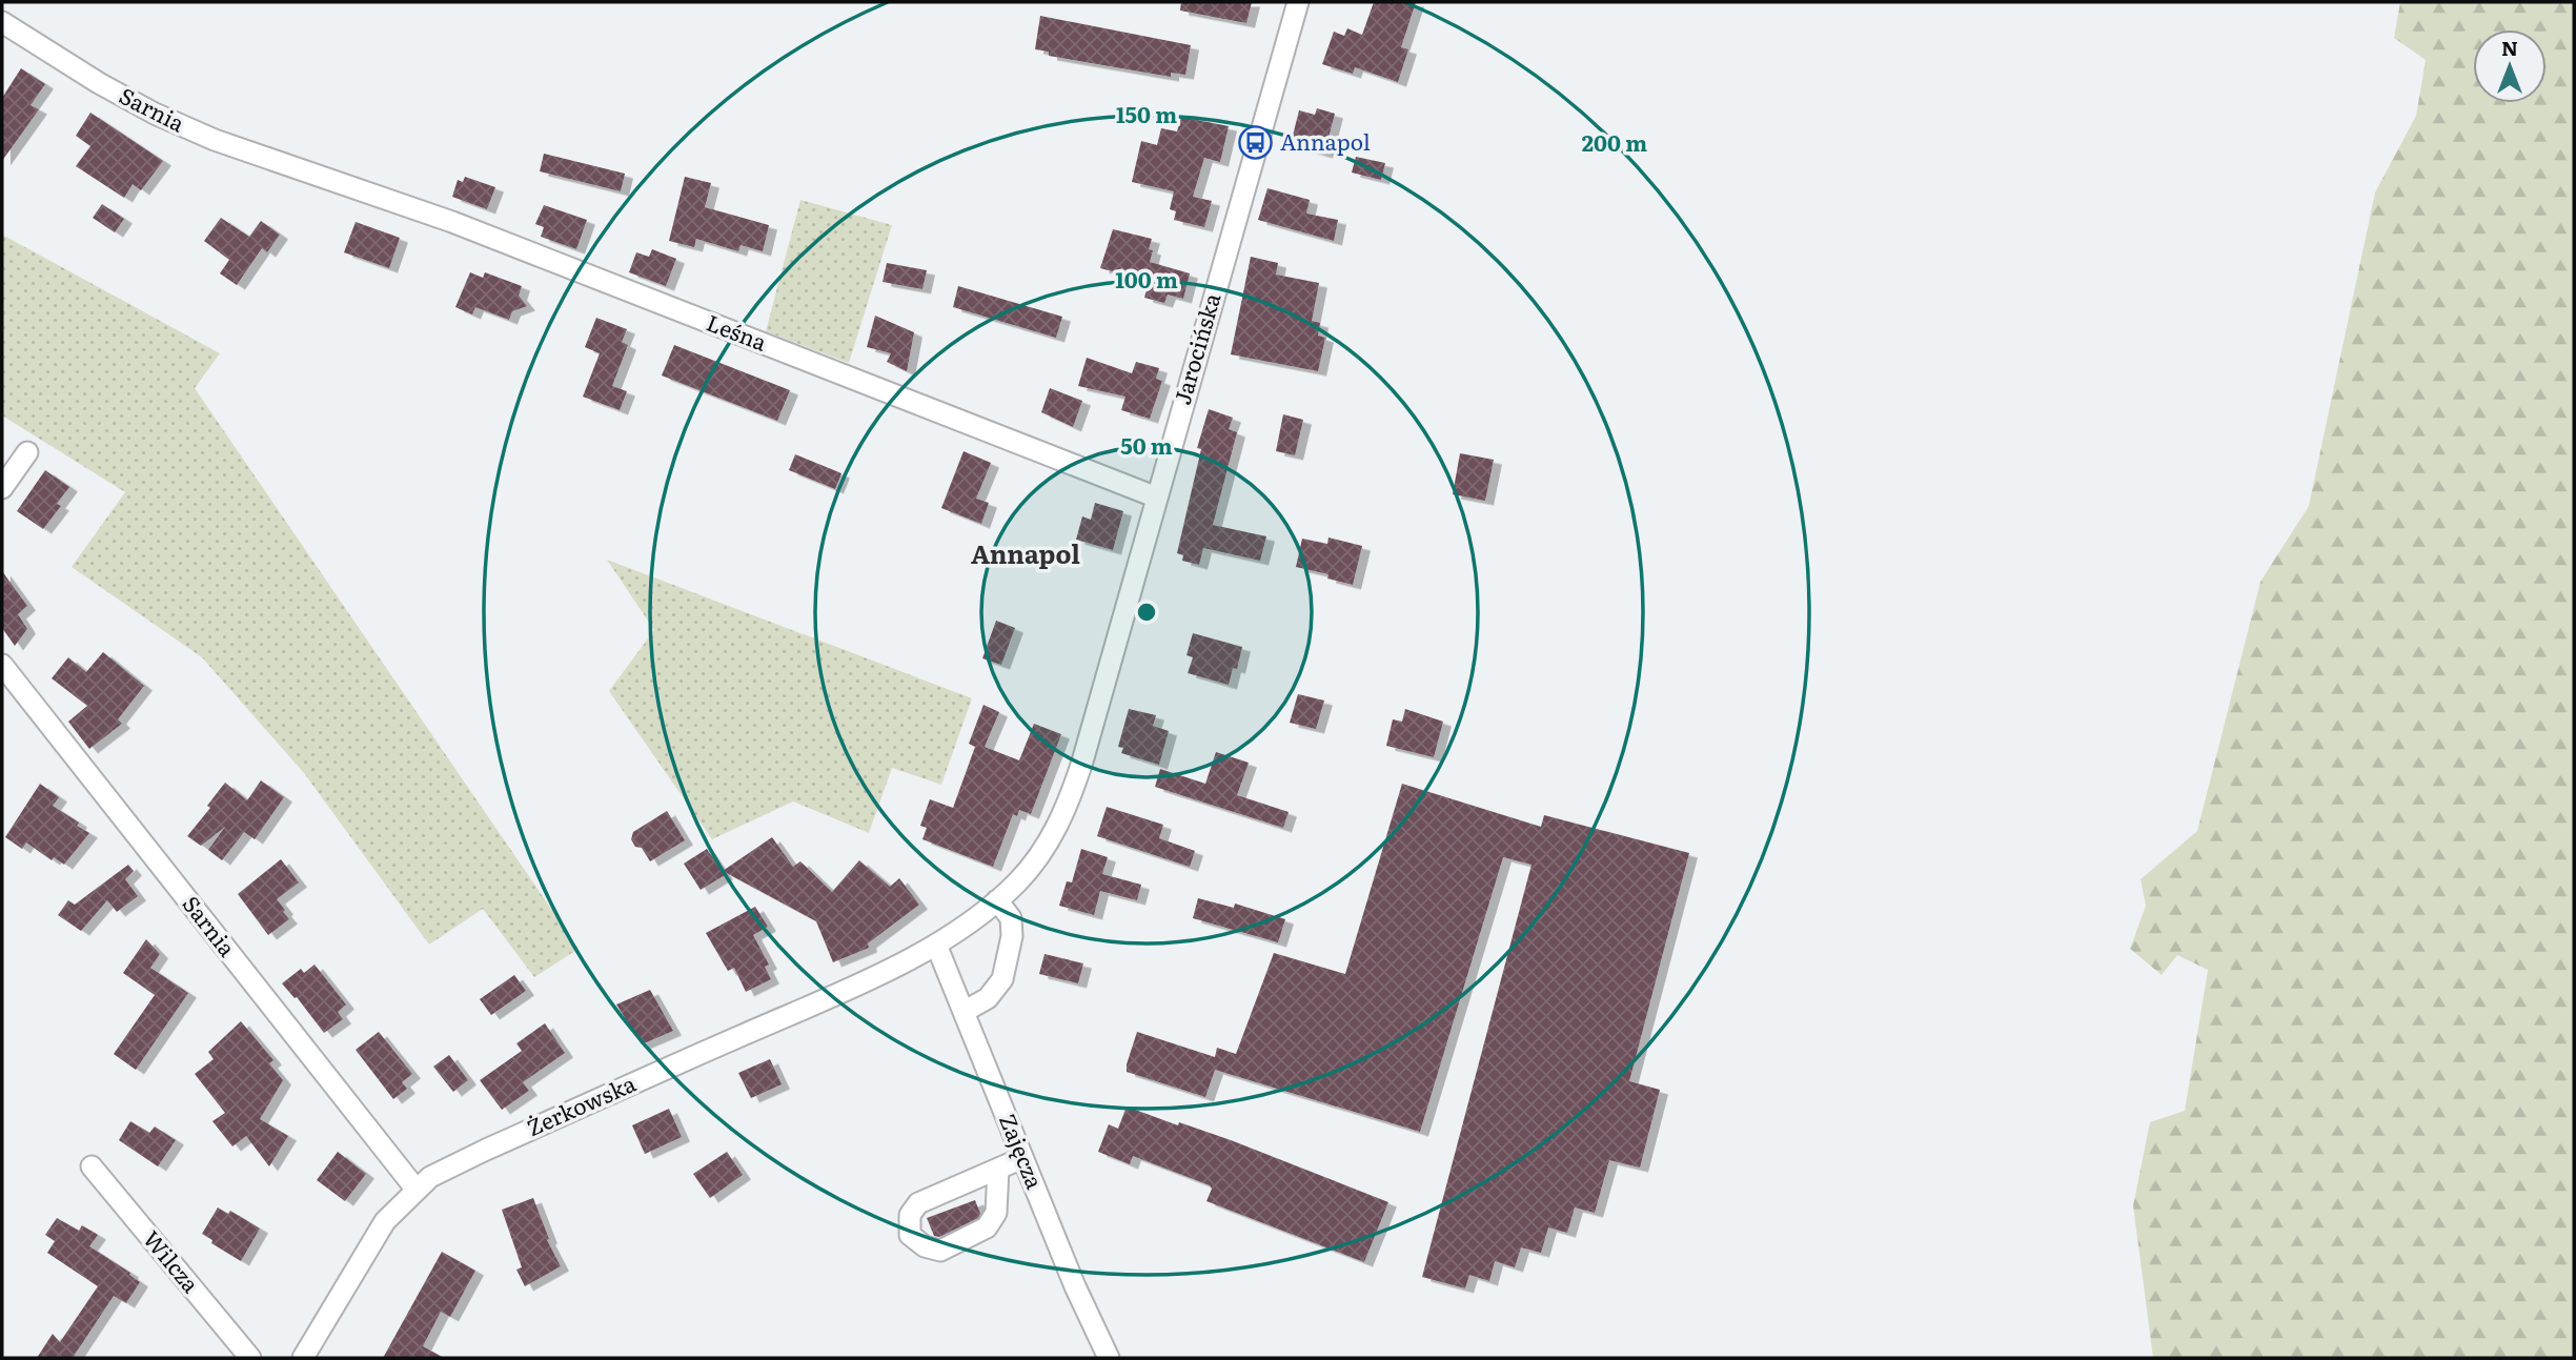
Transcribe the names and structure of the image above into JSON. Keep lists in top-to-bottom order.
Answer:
{
  "streets": {
    "street": [
      "Sarnia",
      "Leśna",
      "Jarocińska",
      "Żerkowska",
      "Zajęcza",
      "Wilcza"
    ]
  },
  "crossings": [
    ["Sarnia", "Leśna"],
    ["Sarnia", "Żerkowska"],
    ["Leśna", "Jarocińska"],
    ["Jarocińska", "Żerkowska"],
    ["Jarocińska", "Zajęcza"],
    ["Żerkowska", "Zajęcza"]
  ],
  "districts": ["Annapol"],
  "places": {
    "bus stop": ["Annapol"]
  },
  "north": "top",
  "rings": [
    "150 m",
    "200 m",
    "100 m",
    "50 m"
  ]
}
